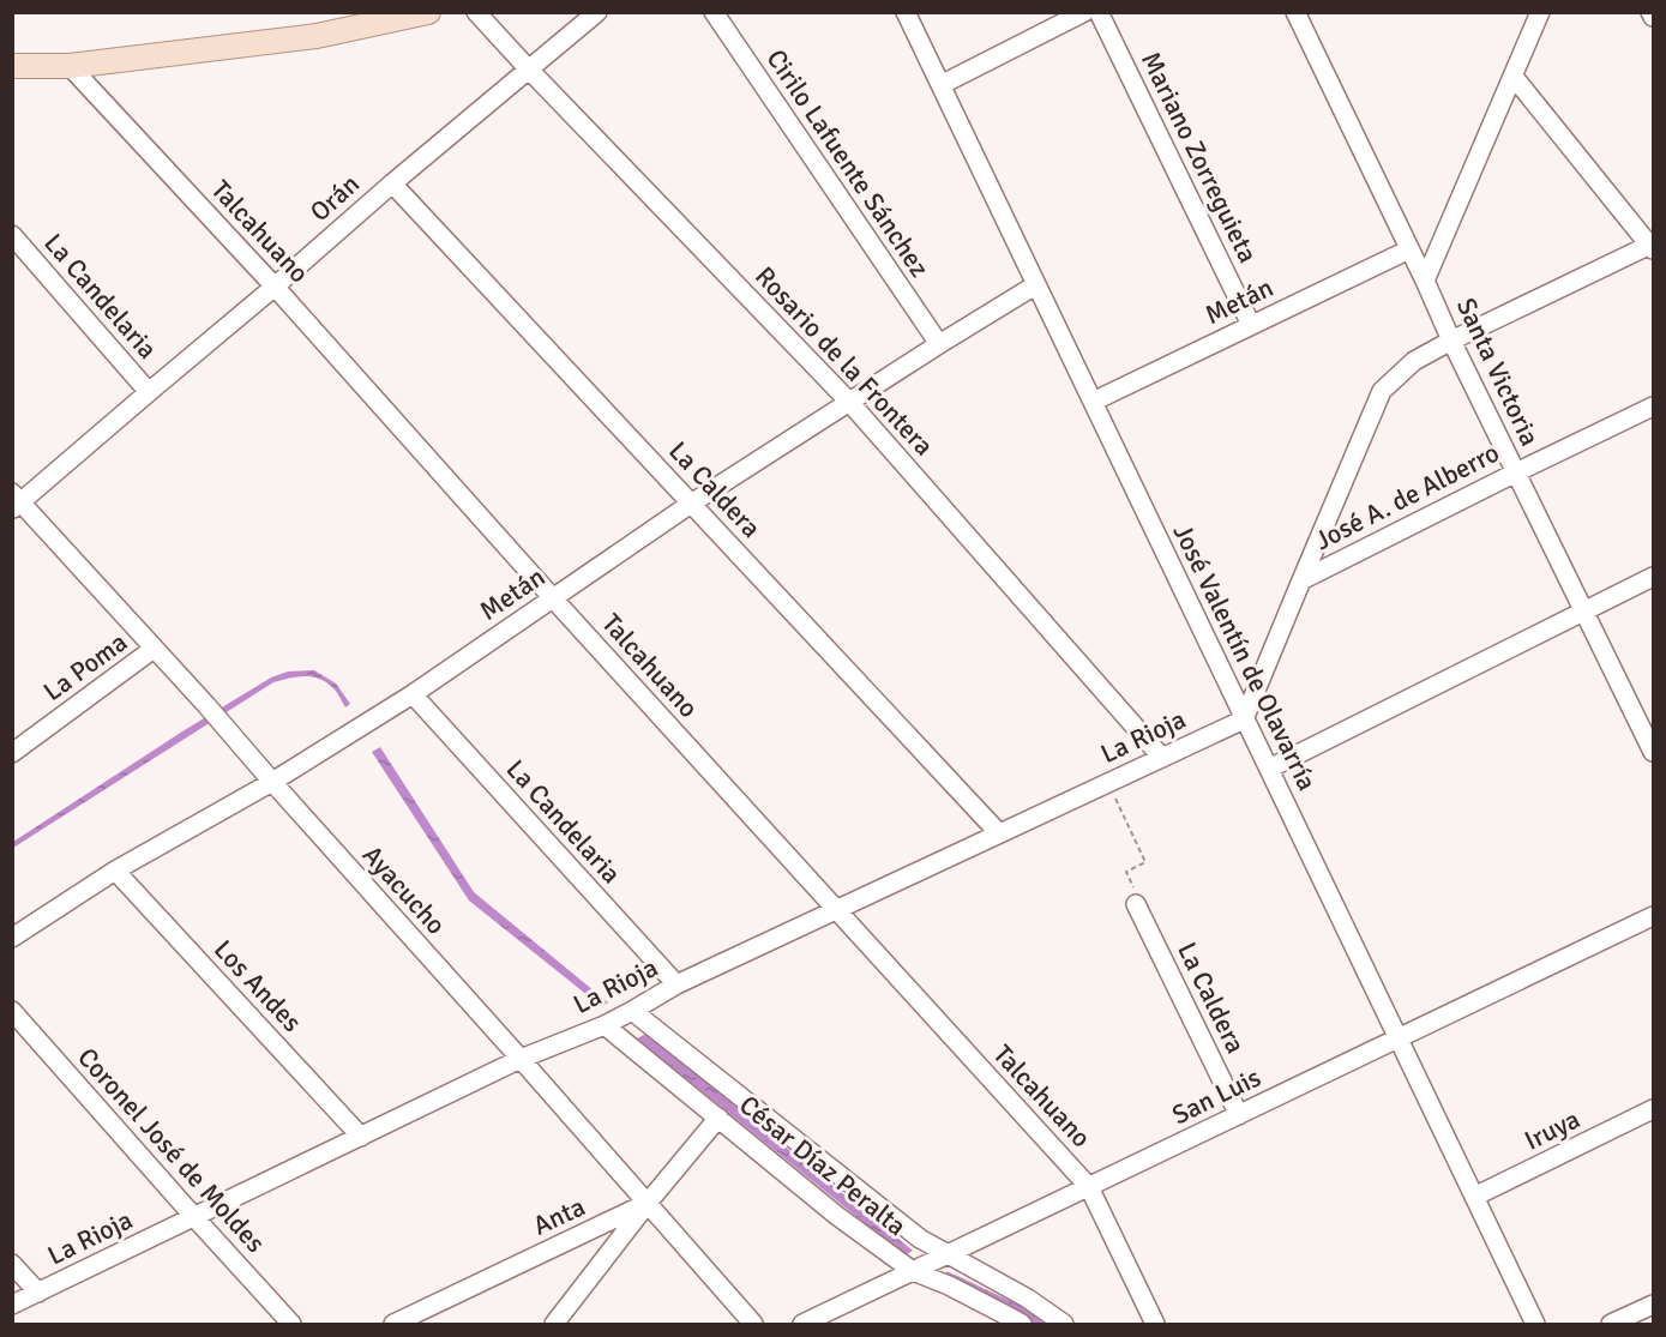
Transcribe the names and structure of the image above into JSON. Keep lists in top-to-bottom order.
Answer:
{
  "streets": {
    "street": [
      "Mariano Zorreguieta",
      "Cirilo Lafuente Sánchez",
      "Orán",
      "Talcahuano",
      "La Candelaria",
      "Metán",
      "Rosario de la Frontera",
      "Santa Victoria",
      "La Caldera",
      "José A. de Alberro",
      "José Valentín de Olavarría",
      "La Poma",
      "La Rioja",
      "Ayacucho",
      "Los Andes",
      "San Luis",
      "Iruya",
      "Coronel José de Moldes",
      "César Díaz Peralta",
      "Anta"
    ]
  },
  "crossings": [
    ["Mariano Zorreguieta", "Metán"],
    ["Cirilo Lafuente Sánchez", "Metán"],
    ["Orán", "Talcahuano"],
    ["Orán", "La Candelaria"],
    ["Orán", "Rosario de la Frontera"],
    ["Orán", "La Caldera"],
    ["Orán", "Ayacucho"],
    ["Talcahuano", "Metán"],
    ["Talcahuano", "La Rioja"],
    ["Talcahuano", "San Luis"],
    ["La Candelaria", "Metán"],
    ["La Candelaria", "La Rioja"],
    ["Metán", "Rosario de la Frontera"],
    ["Metán", "Santa Victoria"],
    ["Metán", "La Caldera"],
    ["Metán", "José Valentín de Olavarría"],
    ["Metán", "Ayacucho"],
    ["Metán", "Los Andes"],
    ["Rosario de la Frontera", "La Rioja"],
    ["Santa Victoria", "José A. de Alberro"],
    ["La Caldera", "La Rioja"],
    ["La Caldera", "San Luis"],
    ["José Valentín de Olavarría", "La Rioja"],
    ["José Valentín de Olavarría", "San Luis"],
    ["José Valentín de Olavarría", "Iruya"],
    ["La Poma", "Ayacucho"],
    ["La Rioja", "Ayacucho"],
    ["La Rioja", "Los Andes"],
    ["La Rioja", "Coronel José de Moldes"],
    ["La Rioja", "César Díaz Peralta"],
    ["Ayacucho", "Anta"],
    ["San Luis", "César Díaz Peralta"],
    ["César Díaz Peralta", "Anta"]
  ]
}
